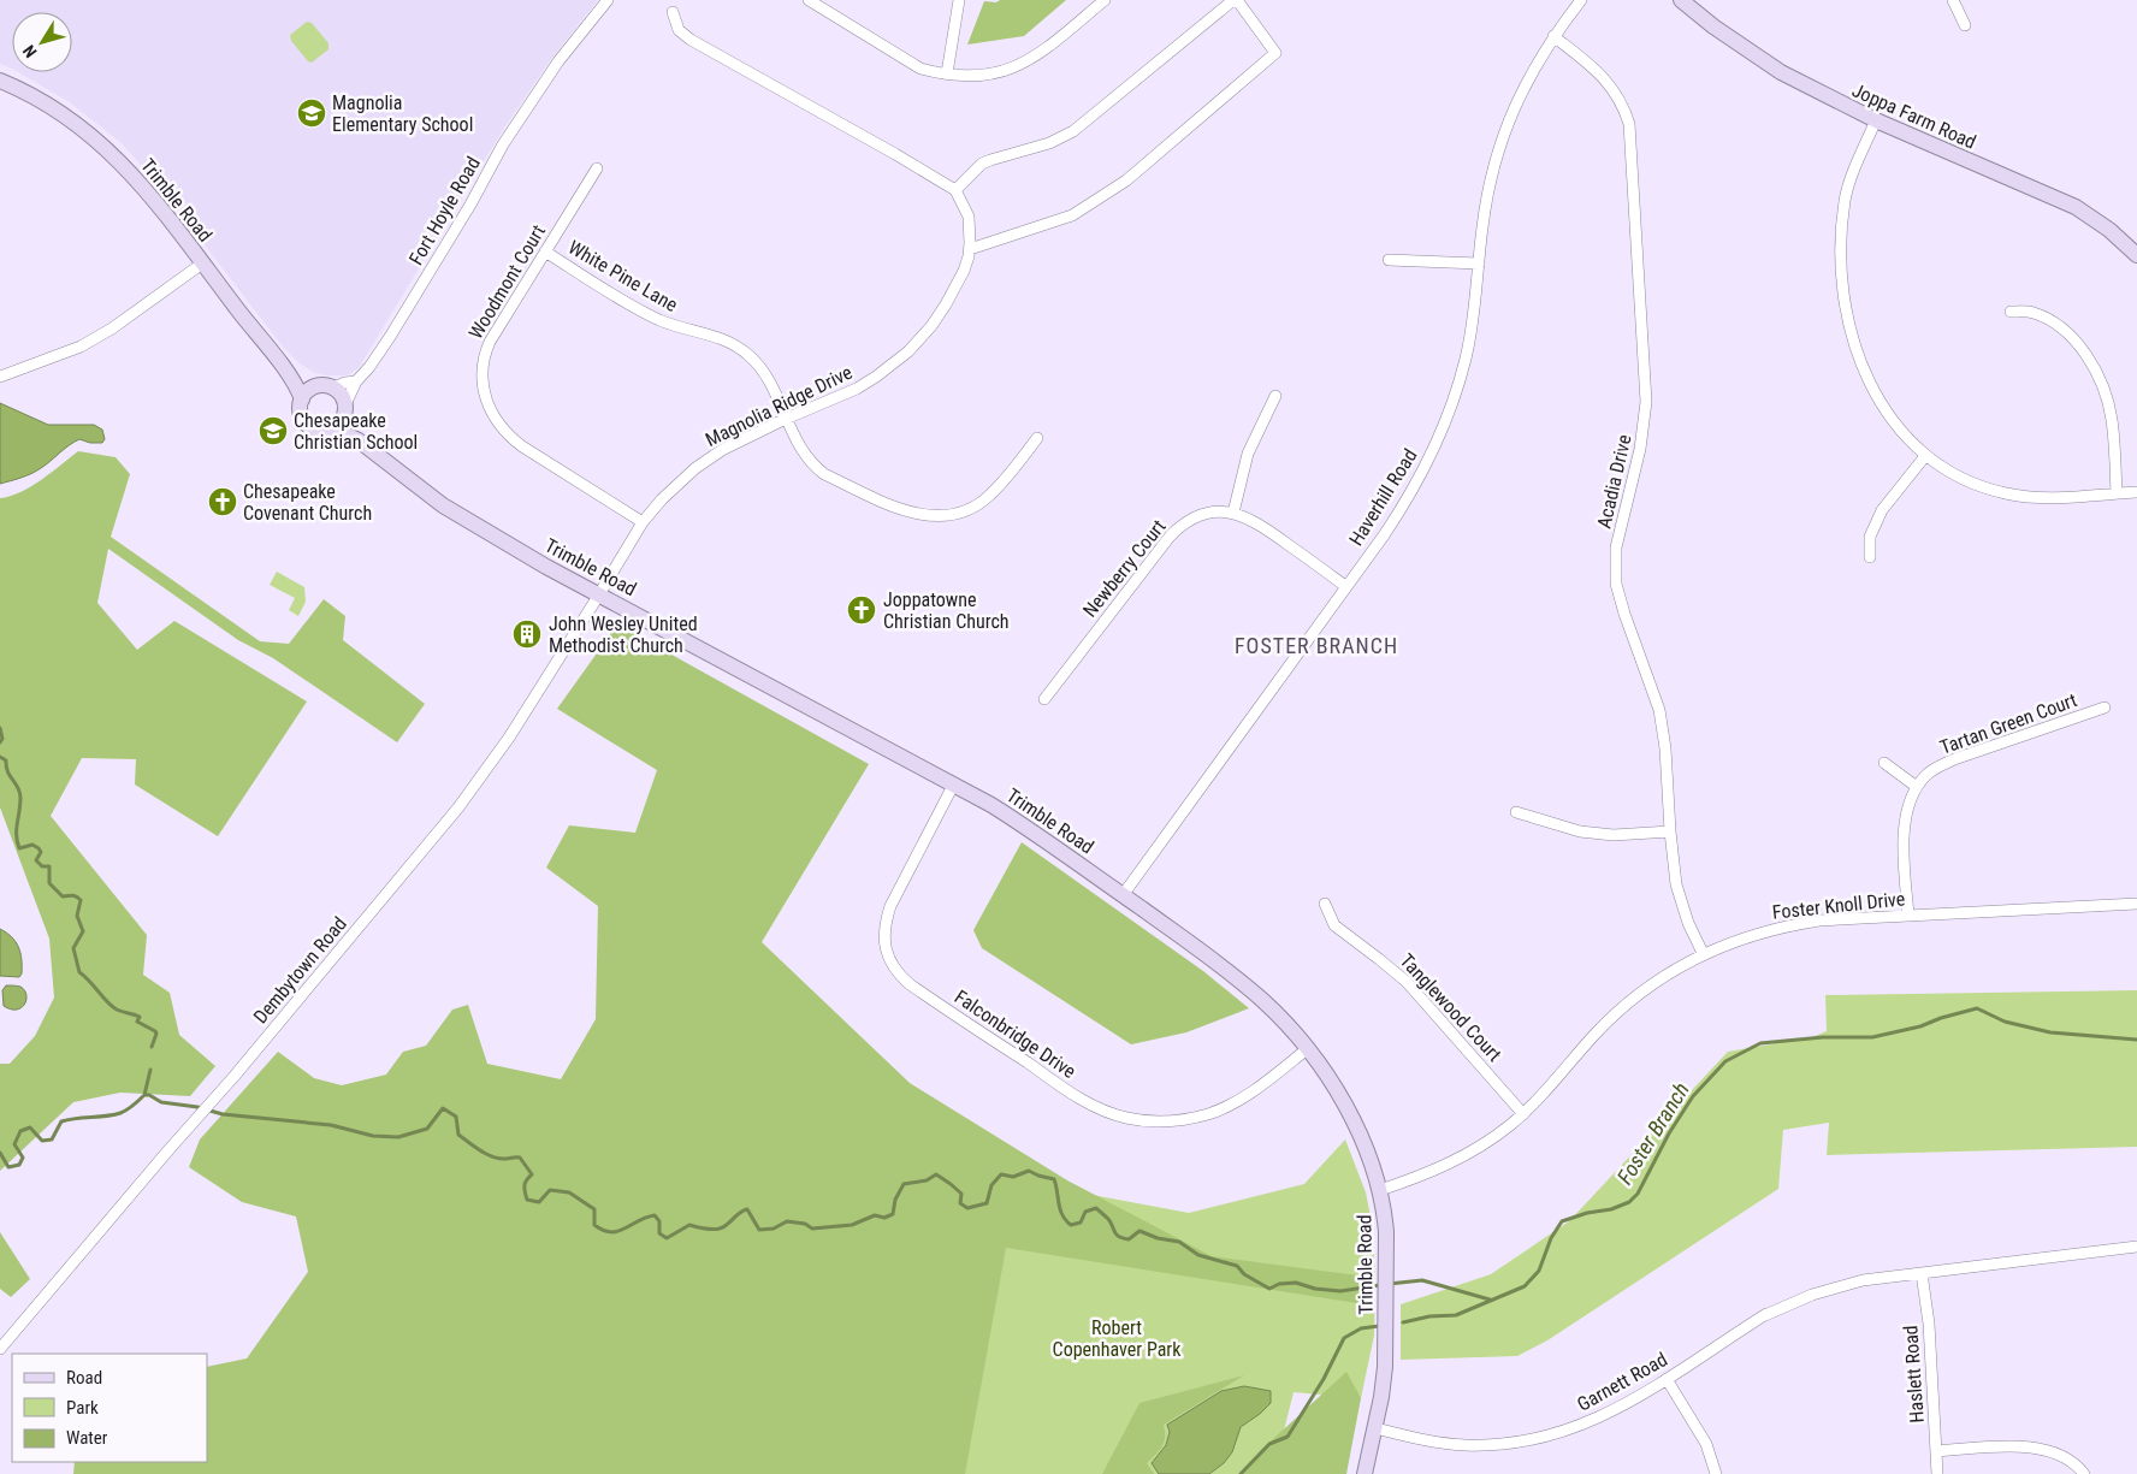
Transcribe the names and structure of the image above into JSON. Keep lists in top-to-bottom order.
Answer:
{
  "streets": {
    "street": [
      "Joppa Farm Road",
      "Trimble Road",
      "Fort Hoyle Road",
      "White Pine Lane",
      "Woodmont Court",
      "Magnolia Ridge Drive",
      "Acadia Drive",
      "Haverhill Road",
      "Newberry Court",
      "Tartan Green Court",
      "Foster Knoll Drive",
      "Dembytown Road",
      "Tanglewood Court",
      "Falconbridge Drive",
      "Haslett Road",
      "Garnett Road"
    ]
  },
  "crossings": [
    ["Trimble Road", "Fort Hoyle Road"],
    ["Trimble Road", "Magnolia Ridge Drive"],
    ["Trimble Road", "Haverhill Road"],
    ["Trimble Road", "Foster Knoll Drive"],
    ["Trimble Road", "Dembytown Road"],
    ["Trimble Road", "Falconbridge Drive"],
    ["Trimble Road", "Garnett Road"],
    ["White Pine Lane", "Woodmont Court"],
    ["White Pine Lane", "Magnolia Ridge Drive"],
    ["Woodmont Court", "Magnolia Ridge Drive"],
    ["Magnolia Ridge Drive", "Dembytown Road"],
    ["Acadia Drive", "Haverhill Road"],
    ["Acadia Drive", "Foster Knoll Drive"],
    ["Haverhill Road", "Newberry Court"],
    ["Tartan Green Court", "Foster Knoll Drive"],
    ["Foster Knoll Drive", "Tanglewood Court"],
    ["Haslett Road", "Garnett Road"]
  ],
  "districts": ["FOSTER BRANCH"],
  "water": ["Foster Branch"],
  "parks": ["Robert Copenhaver Park"],
  "places": {
    "school or university": ["Magnolia Elementary School", "Chesapeake Christian School"],
    "church": ["Chesapeake Covenant Church", "Joppatowne Christian Church"],
    "building": ["John Wesley United Methodist Church"]
  },
  "legend": ["Road", "Park", "Water"],
  "north": "bottom left"
}
